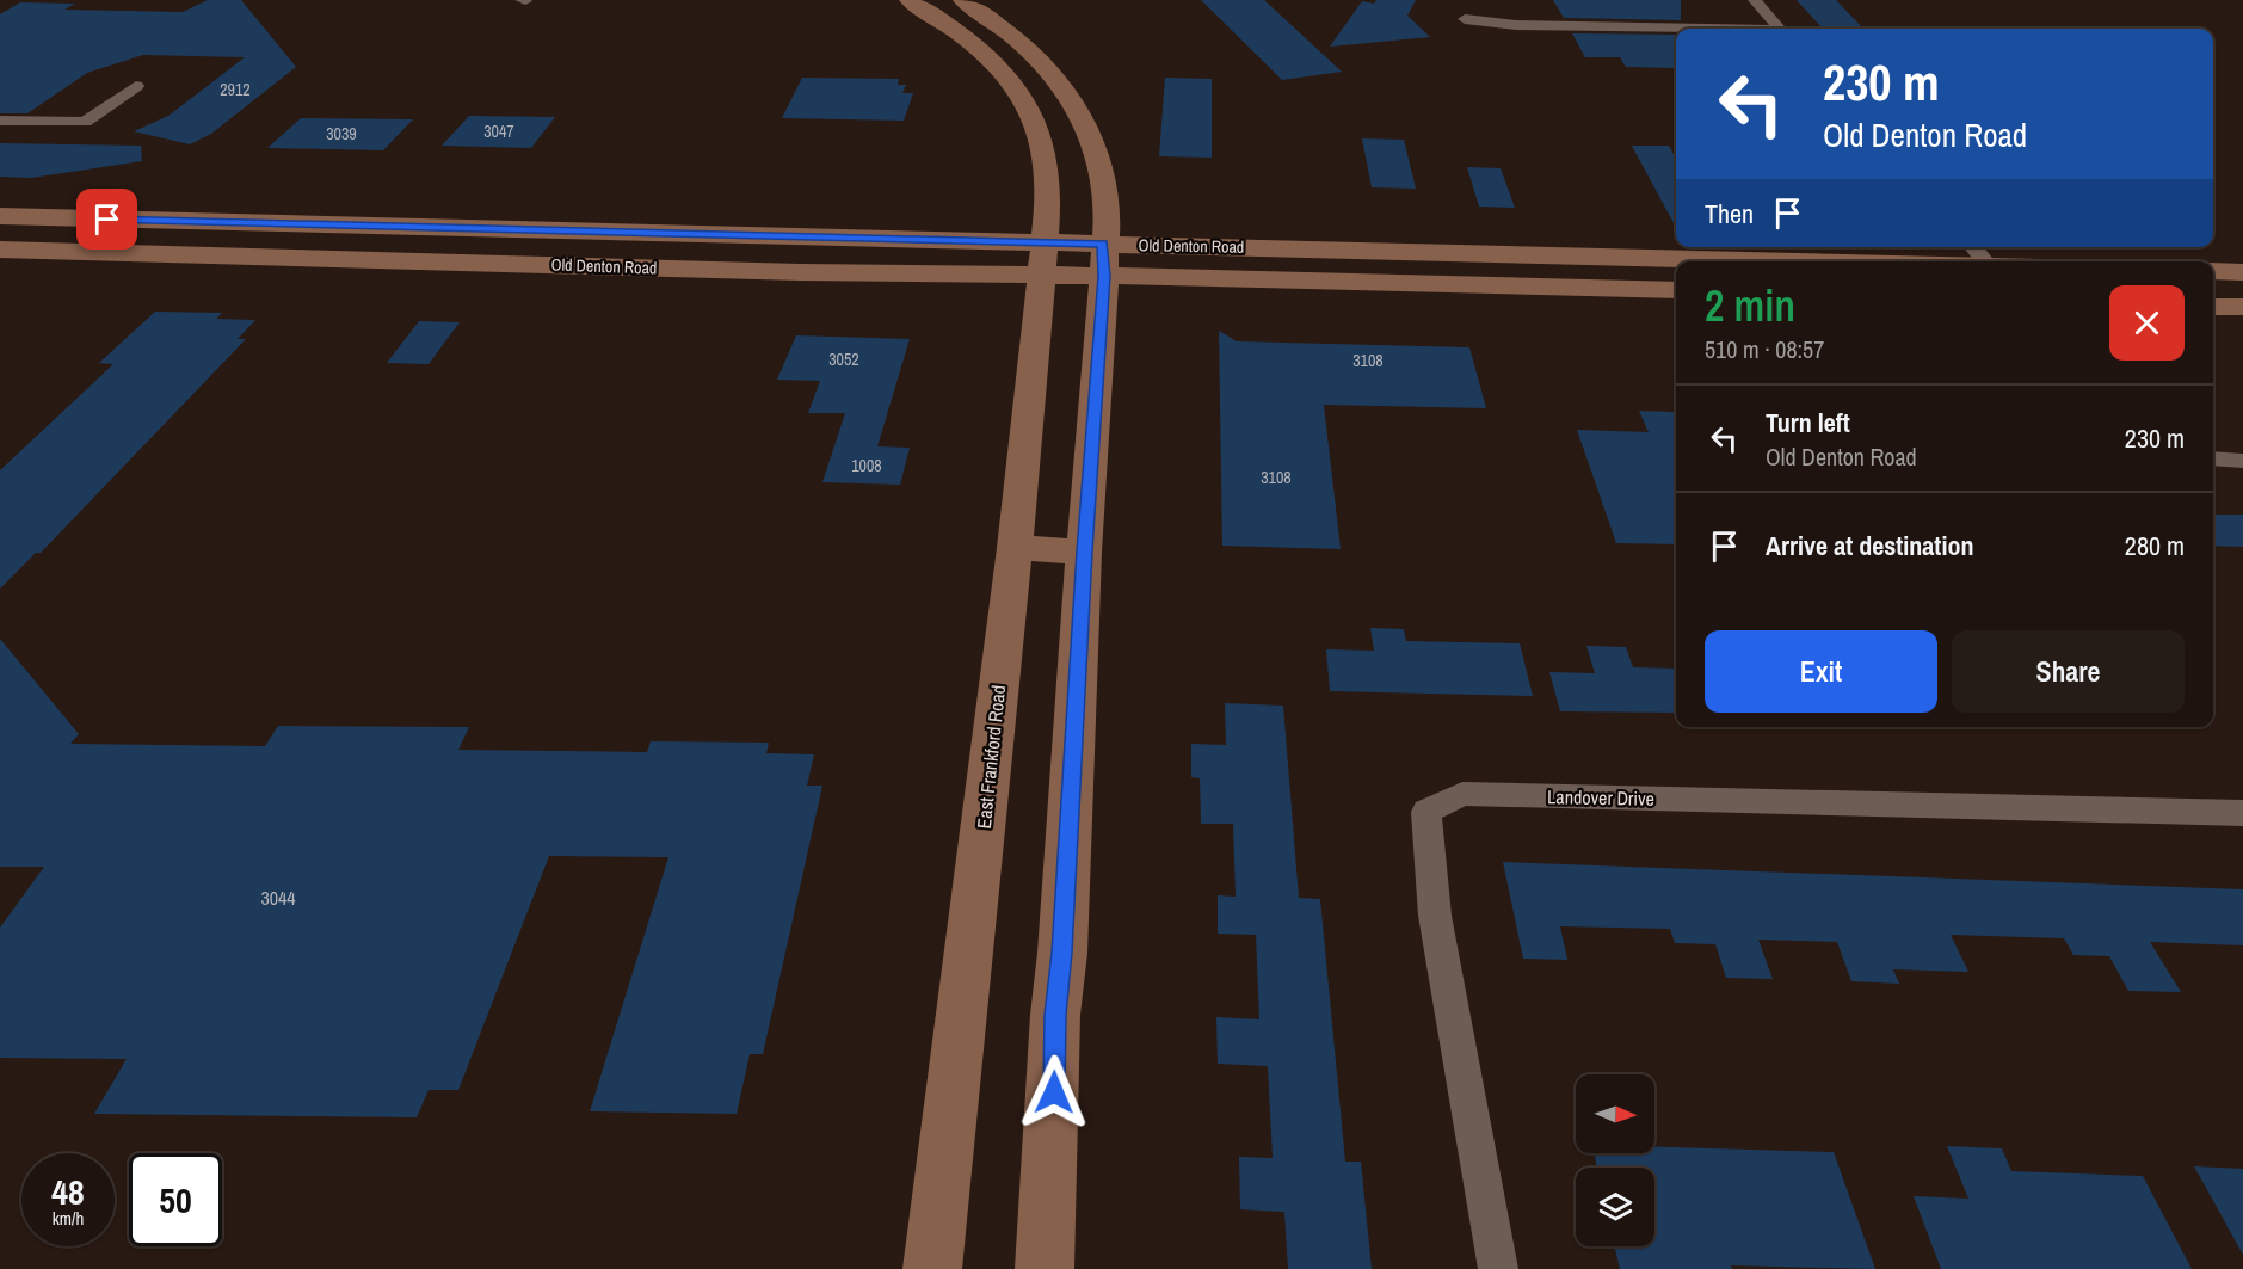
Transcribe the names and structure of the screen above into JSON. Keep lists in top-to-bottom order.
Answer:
{
  "streets": {
    "main road": ["Old Denton Road", "East Frankford Road"],
    "street": ["Landover Drive"]
  },
  "crossings": [
    ["Old Denton Road", "East Frankford Road"]
  ],
  "house_numbers": [
    "2912",
    "3047",
    "3039",
    "3052",
    "3108",
    "1008",
    "3108",
    "3044"
  ],
  "north": "right",
  "page": {
    "turn": ["230 m", "Old Denton Road"],
    "then": "Then",
    "heading": ["2 min", "510 m · 08:57"],
    "list": [
      {
        "name": "Turn left",
        "note": "Old Denton Road",
        "value": "230 m"
      },
      {
        "name": "Arrive at destination",
        "value": "280 m"
      }
    ],
    "buttons": ["Exit", "Share"],
    "speed": "48 km/h",
    "limit": "50"
  }
}
